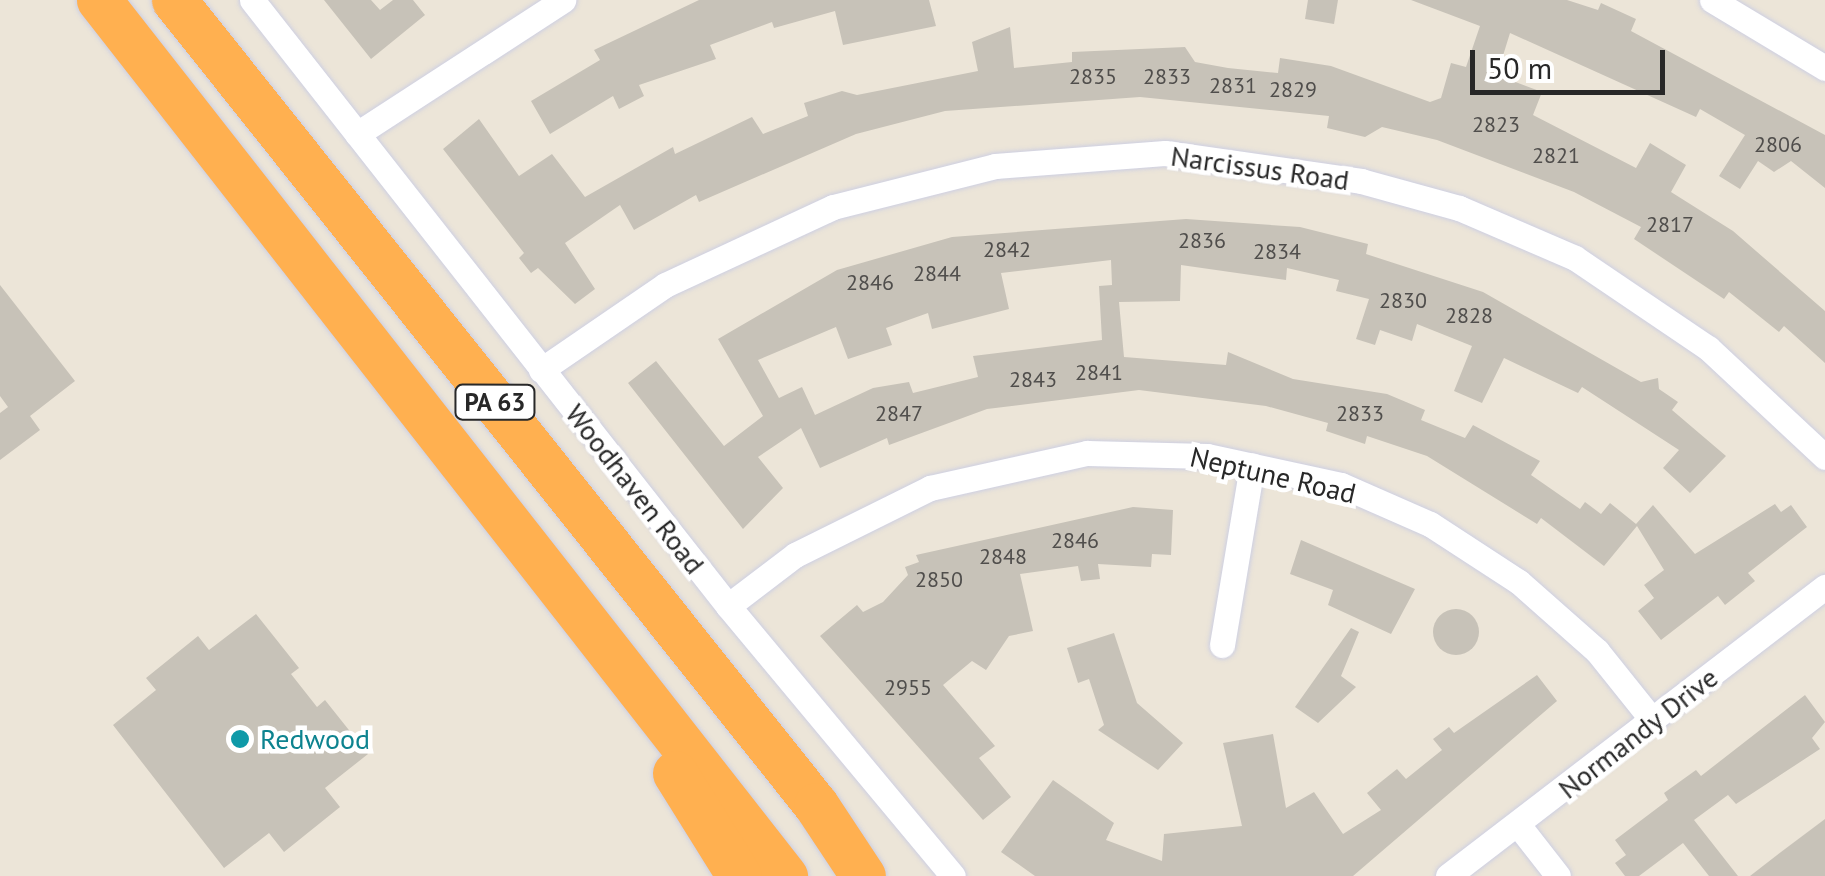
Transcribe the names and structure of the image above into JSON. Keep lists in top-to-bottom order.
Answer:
{
  "streets": {
    "highway": ["PA 63", "Woodhaven Road"],
    "street": ["Narcissus Road", "Neptune Road", "Normandy Drive"]
  },
  "crossings": [
    ["Narcissus Road", "Woodhaven Road"],
    ["PA 63", "Woodhaven Road"],
    ["Neptune Road", "Woodhaven Road"],
    ["Neptune Road", "Normandy Drive"]
  ],
  "places": ["Redwood"],
  "house_numbers": [
    "2835",
    "2833",
    "2831",
    "2829",
    "2823",
    "2806",
    "2821",
    "2817",
    "2836",
    "2842",
    "2834",
    "2844",
    "2846",
    "2830",
    "2828",
    "2841",
    "2843",
    "2847",
    "2833",
    "2846",
    "2848",
    "2850",
    "2955"
  ],
  "scale_bar": "50 m"
}
